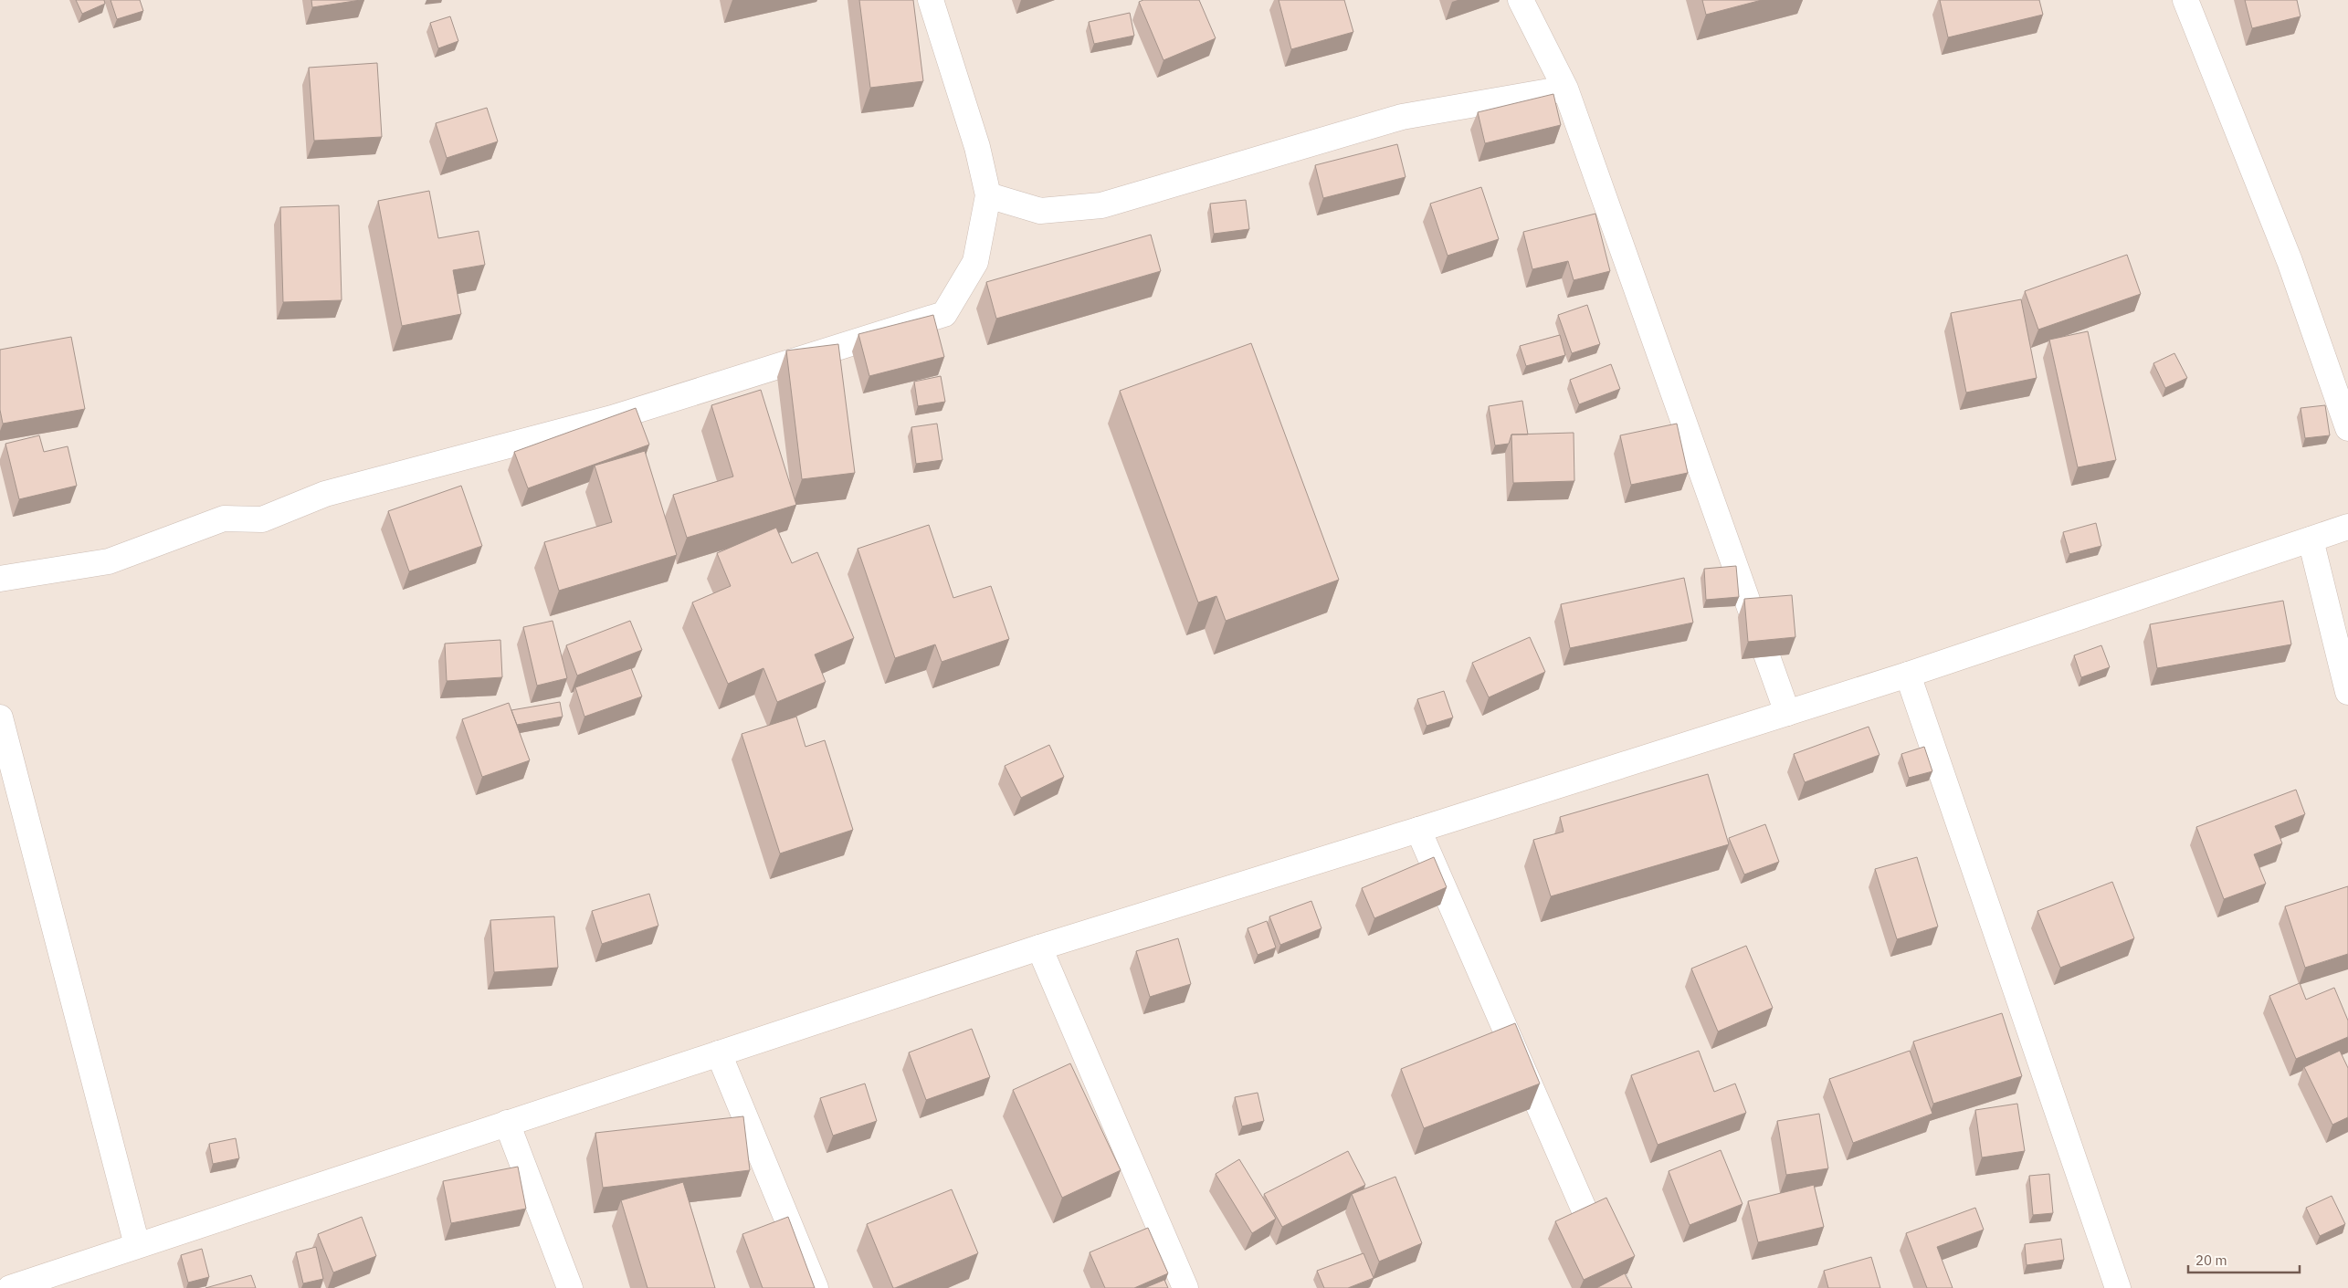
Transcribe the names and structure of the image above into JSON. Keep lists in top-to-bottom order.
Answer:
{
  "scale_bar": "20 m"
}
